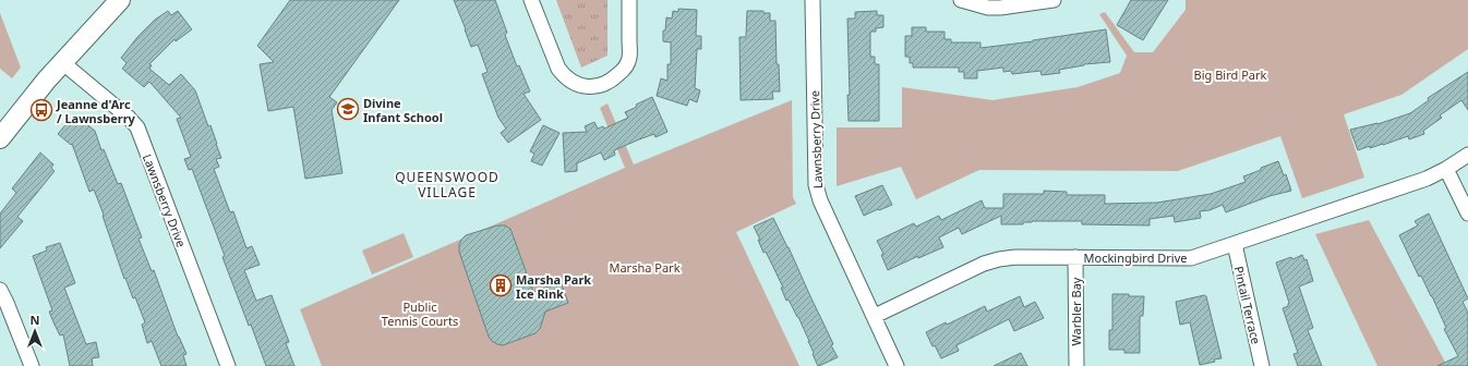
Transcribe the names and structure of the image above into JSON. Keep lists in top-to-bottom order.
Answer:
{
  "streets": {
    "street": [
      "Lawnsberry Drive",
      "Mockingbird Drive",
      "Pintail Terrace",
      "Warbler Bay"
    ]
  },
  "crossings": [
    ["Lawnsberry Drive", "Mockingbird Drive"],
    ["Mockingbird Drive", "Pintail Terrace"],
    ["Mockingbird Drive", "Warbler Bay"]
  ],
  "districts": ["QUEENSWOOD VILLAGE"],
  "parks": ["Big Bird Park", "Marsha Park", "Public Tennis Courts"],
  "places": {
    "school or university": ["Divine Infant School"],
    "bus stop": ["Jeanne d'Arc / Lawnsberry"],
    "building": ["Marsha Park Ice Rink"]
  },
  "north": "top"
}
